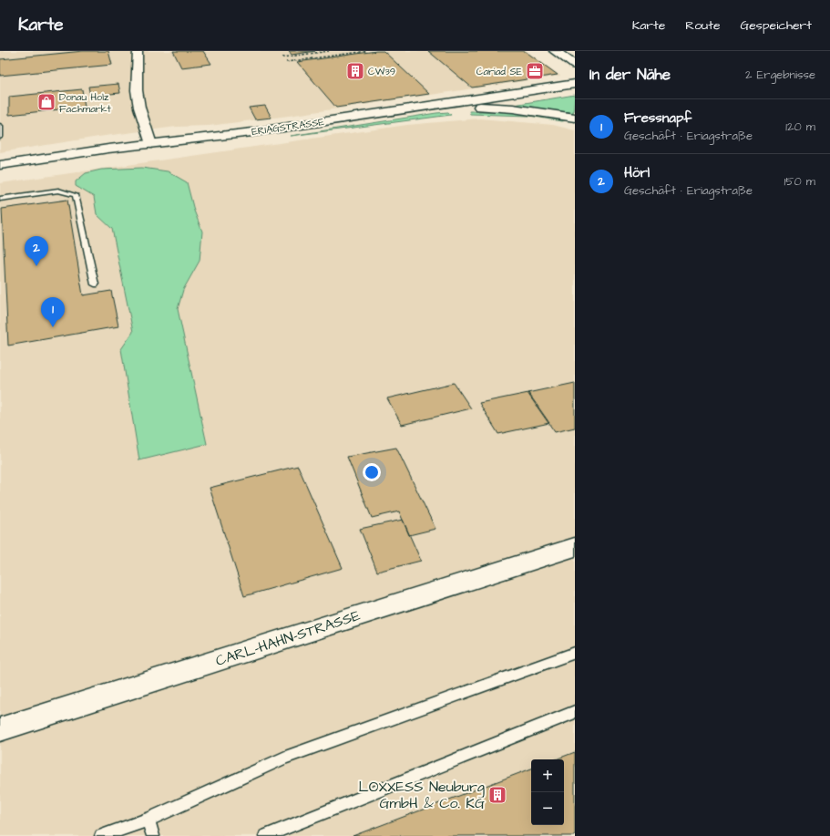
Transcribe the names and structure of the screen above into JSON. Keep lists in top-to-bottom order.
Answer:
{
  "streets": {
    "street": ["ERIAGSTRASSE", "CARL-HAHN-STRASSE"]
  },
  "places": {
    "building": ["CW39", "LOXXESS Neuburg GmbH & Co. KG"],
    "office": ["Cariad SE"],
    "shop": ["Donau Holz Fachmarkt"]
  },
  "page": {
    "header": "Karte",
    "nav": ["Karte", "Route", "Gespeichert"],
    "heading": ["In der Nähe", "2 Ergebnisse"],
    "list": [
      {
        "mark": "1",
        "name": "Fressnapf",
        "note": "Geschäft · Eriagstraße",
        "value": "120 m"
      },
      {
        "mark": "2",
        "name": "Hörl",
        "note": "Geschäft · Eriagstraße",
        "value": "150 m"
      }
    ],
    "pins": ["2", "1"],
    "map_buttons": ["+", "−"]
  }
}
